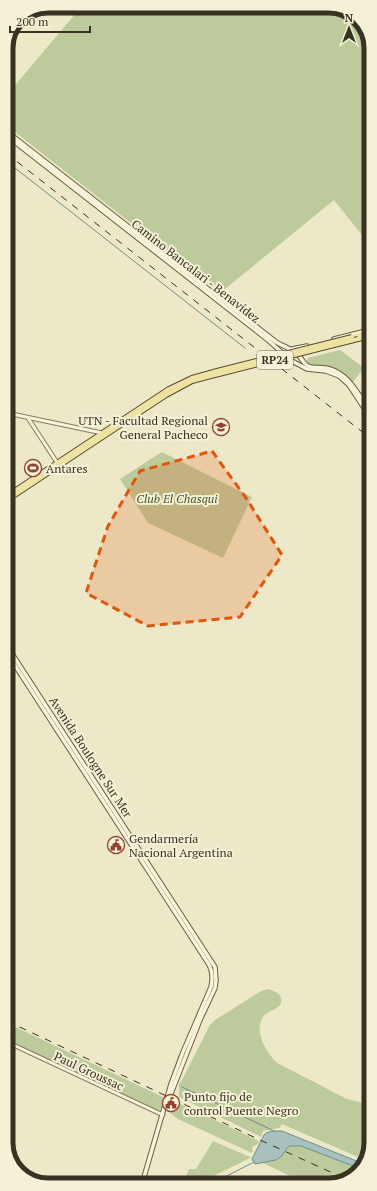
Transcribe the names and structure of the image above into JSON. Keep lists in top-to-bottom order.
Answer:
{
  "streets": {
    "main road": ["Camino Bancalari - Benavídez", "RP24", "Avenida Boulogne Sur Mer"],
    "street": ["Paul Groussac"]
  },
  "crossings": [
    ["Avenida Boulogne Sur Mer", "Paul Groussac"]
  ],
  "parks": ["Club El Chasqui"],
  "places": {
    "school or university": ["UTN - Facultad Regional General Pacheco"],
    "sports": ["Antares"],
    "public building": ["Gendarmería Nacional Argentina", "Punto fijo de control Puente Negro"]
  },
  "scale_bar": "200 m",
  "north": "top"
}
